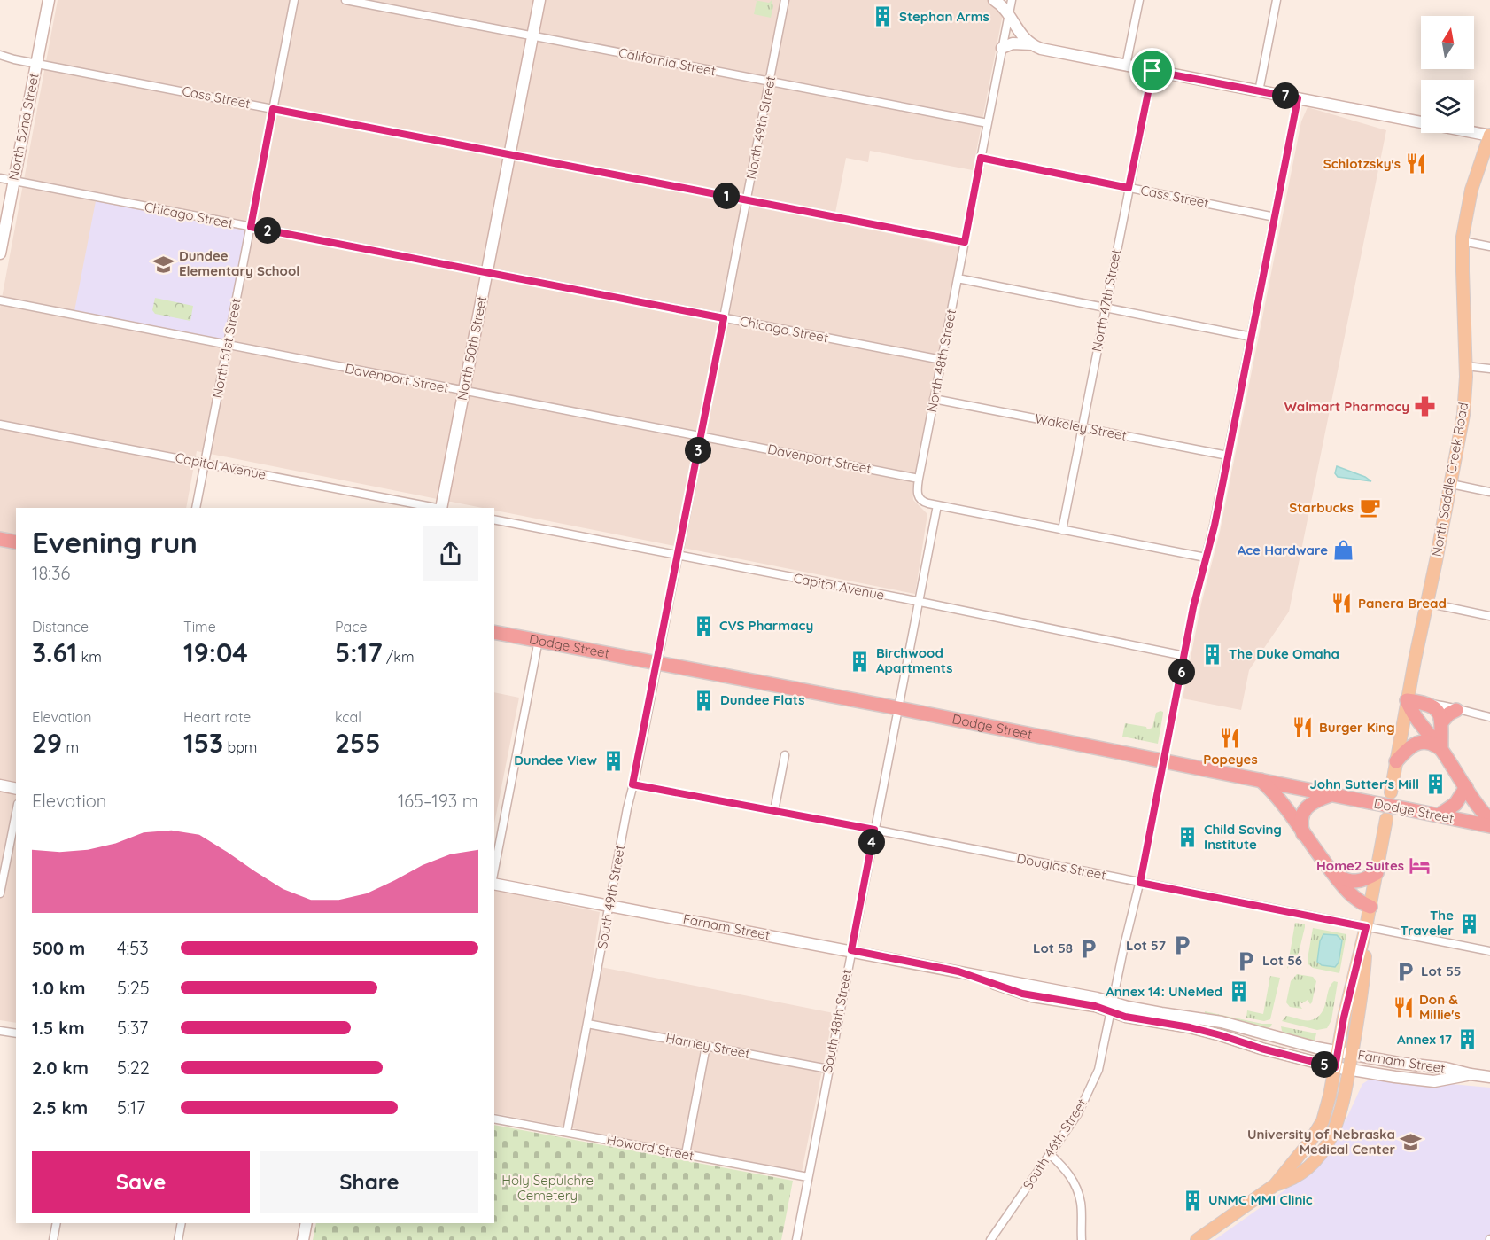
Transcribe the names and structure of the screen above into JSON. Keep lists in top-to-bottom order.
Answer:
{
  "streets": {
    "highway": ["Dodge Street"],
    "main road": [
      "North 52nd Street",
      "North 50th Street",
      "North Saddle Creek Road",
      "Farnam Street"
    ],
    "street": [
      "California Street",
      "Cass Street",
      "North 49th Street",
      "Chicago Street",
      "North 47th Street",
      "North 51st Street",
      "North 48th Street",
      "Davenport Street",
      "Wakeley Street",
      "Capitol Avenue",
      "Douglas Street",
      "South 49th Street",
      "South 48th Street",
      "Harney Street",
      "South 46th Street",
      "Howard Street"
    ]
  },
  "crossings": [
    ["California Street", "North 49th Street"],
    ["California Street", "North 50th Street"],
    ["California Street", "North 48th Street"],
    ["Cass Street", "North 52nd Street"],
    ["Cass Street", "North 49th Street"],
    ["Cass Street", "North 47th Street"],
    ["Cass Street", "North 51st Street"],
    ["Cass Street", "North 50th Street"],
    ["Cass Street", "North 48th Street"],
    ["Cass Street", "South 46th Street"],
    ["North 52nd Street", "Chicago Street"],
    ["North 49th Street", "Chicago Street"],
    ["North 49th Street", "Davenport Street"],
    ["North 49th Street", "Capitol Avenue"],
    ["North 49th Street", "Dodge Street"],
    ["North 49th Street", "South 49th Street"],
    ["Chicago Street", "North 51st Street"],
    ["Chicago Street", "North 50th Street"],
    ["Chicago Street", "North 48th Street"],
    ["North 47th Street", "Wakeley Street"],
    ["North 51st Street", "Davenport Street"],
    ["North 51st Street", "Capitol Avenue"],
    ["North 50th Street", "Davenport Street"],
    ["North 48th Street", "Davenport Street"],
    ["North 48th Street", "Wakeley Street"],
    ["Wakeley Street", "South 46th Street"],
    ["Capitol Avenue", "South 46th Street"],
    ["Dodge Street", "South 49th Street"],
    ["Dodge Street", "South 48th Street"],
    ["Dodge Street", "South 46th Street"],
    ["Douglas Street", "South 49th Street"],
    ["Douglas Street", "South 48th Street"],
    ["Douglas Street", "South 46th Street"],
    ["South 49th Street", "Farnam Street"],
    ["South 49th Street", "Harney Street"],
    ["South 49th Street", "Howard Street"],
    ["Farnam Street", "South 48th Street"],
    ["Farnam Street", "South 46th Street"],
    ["South 48th Street", "Harney Street"],
    ["South 48th Street", "Howard Street"]
  ],
  "parks": ["Holy Sepulchre Cemetery"],
  "places": {
    "building": [
      "Stephan Arms",
      "CVS Pharmacy",
      "The Duke Omaha",
      "Birchwood Apartments",
      "Dundee Flats",
      "Dundee View",
      "John Sutter's Mill",
      "Child Saving Institute",
      "The Traveler",
      "Annex 14: UNeMed",
      "Annex 17",
      "UNMC MMI Clinic"
    ],
    "restaurant": [
      "Schlotzsky's",
      "Panera Bread",
      "Burger King",
      "Popeyes",
      "Don & Millie's"
    ],
    "school or university": ["Dundee Elementary School", "University of Nebraska Medical Center"],
    "pharmacy": ["Walmart Pharmacy"],
    "cafe": ["Starbucks"],
    "shop": ["Ace Hardware"],
    "hotel": ["Home2 Suites"],
    "parking": [
      "Lot 57",
      "Lot 58",
      "Lot 56",
      "Lot 55"
    ]
  },
  "north": "top",
  "page": {
    "pins": [
      "7",
      "1",
      "2",
      "3",
      "6",
      "4",
      "5"
    ],
    "heading": ["Evening run", "18:36"],
    "stats": [
      ["Distance", "3.61 km"],
      ["Time", "19:04"],
      ["Pace", "5:17 /km"],
      ["Elevation", "29 m"],
      ["Heart rate", "153 bpm"],
      ["kcal", "255"]
    ],
    "chart": ["Elevation", "165–193 m"],
    "list": [
      {
        "name": "500 m",
        "note": "4:53"
      },
      {
        "name": "1.0 km",
        "note": "5:25"
      },
      {
        "name": "1.5 km",
        "note": "5:37"
      },
      {
        "name": "2.0 km",
        "note": "5:22"
      },
      {
        "name": "2.5 km",
        "note": "5:17"
      }
    ],
    "buttons": ["Save", "Share"]
  }
}
